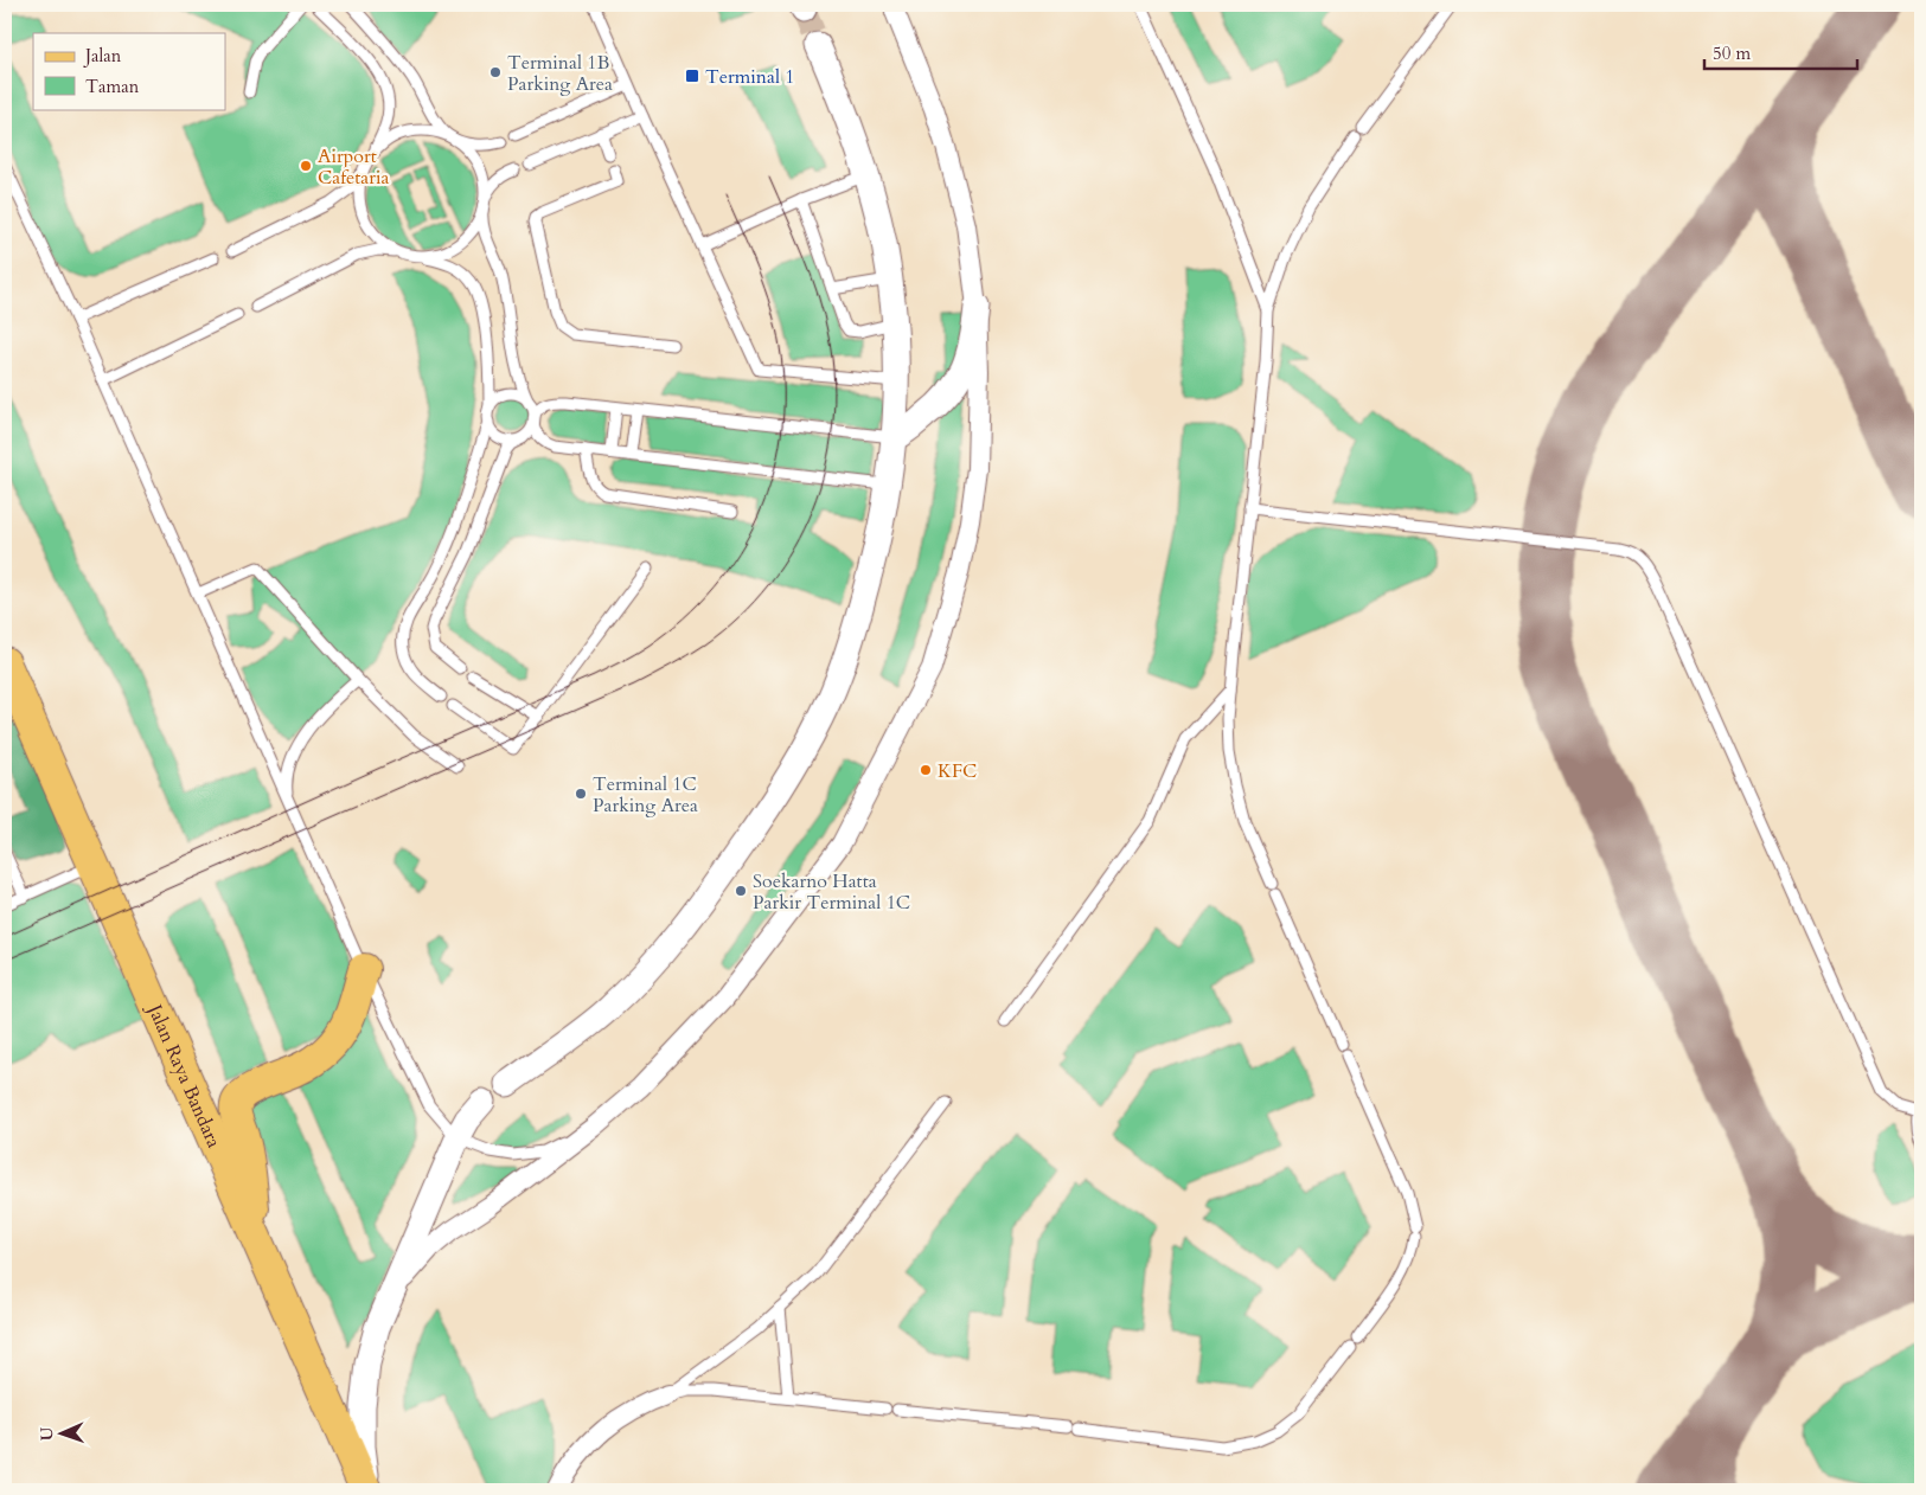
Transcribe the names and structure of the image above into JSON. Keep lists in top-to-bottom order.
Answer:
{
  "streets": {
    "main road": ["Jalan Raya Bandara"]
  },
  "places": {
    "other": [
      "Terminal 1B Parking Area",
      "Airport Cafetaria",
      "KFC",
      "Terminal 1C Parking Area",
      "Soekarno Hatta Parkir Terminal 1C"
    ],
    "transit": ["Terminal 1"]
  },
  "legend": ["Jalan", "Taman"],
  "scale_bar": "50 m",
  "north": "left"
}
